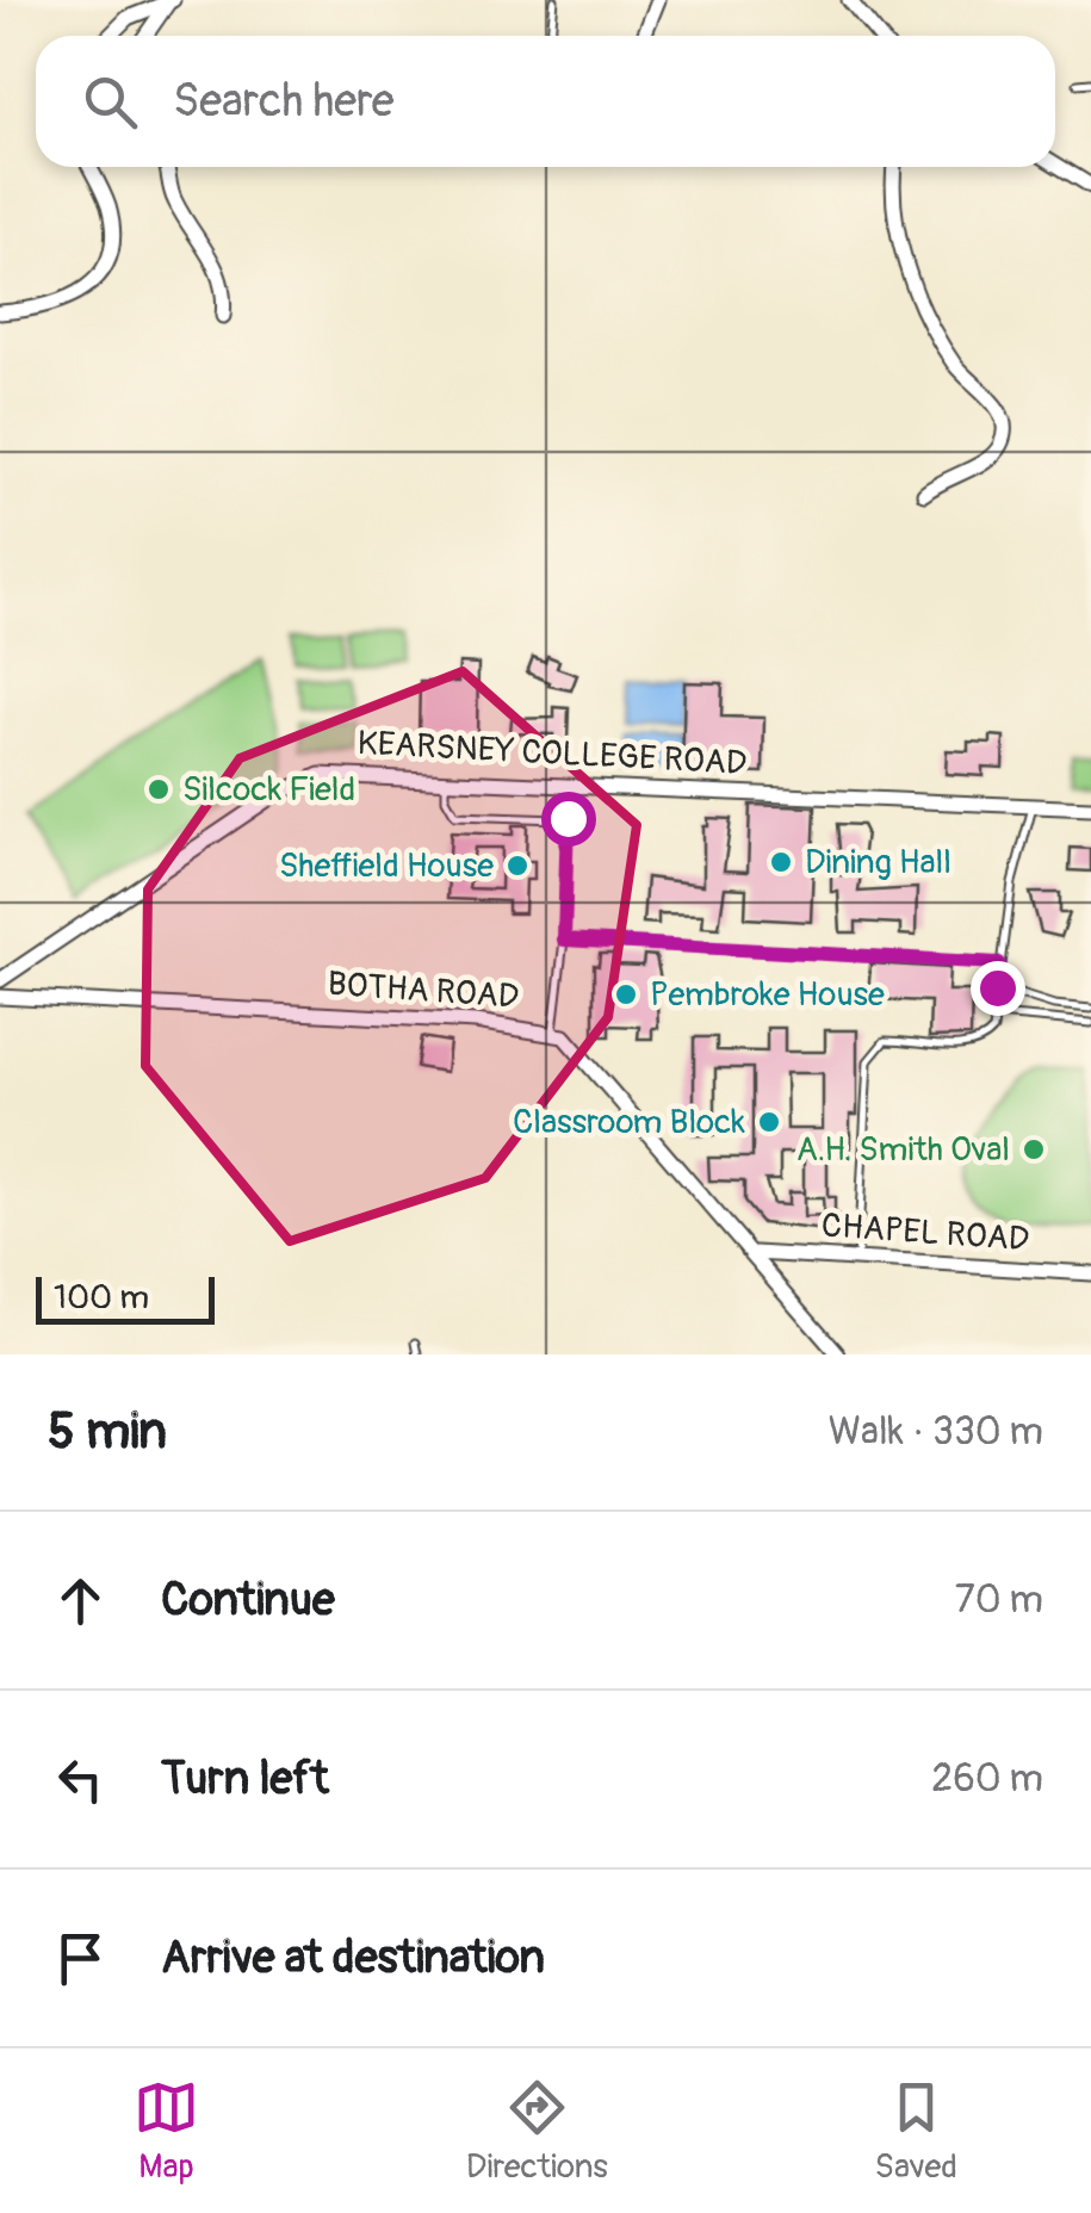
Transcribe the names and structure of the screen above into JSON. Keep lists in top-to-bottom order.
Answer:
{
  "streets": {
    "street": ["KEARSNEY COLLEGE ROAD", "BOTHA ROAD", "CHAPEL ROAD"]
  },
  "crossings": [
    ["BOTHA ROAD", "CHAPEL ROAD"]
  ],
  "places": [
    "Silcock Field",
    "Dining Hall",
    "Sheffield House",
    "Pembroke House",
    "Classroom Block",
    "A.H. Smith Oval"
  ],
  "scale_bar": "100 m",
  "page": {
    "search": "Search here",
    "scale": "100 m",
    "heading": ["5 min", "Walk · 330 m"],
    "list": [
      ["Continue", "70 m"],
      ["Turn left", "260 m"],
      "Arrive at destination"
    ],
    "nav": ["Map", "Directions", "Saved"]
  }
}
